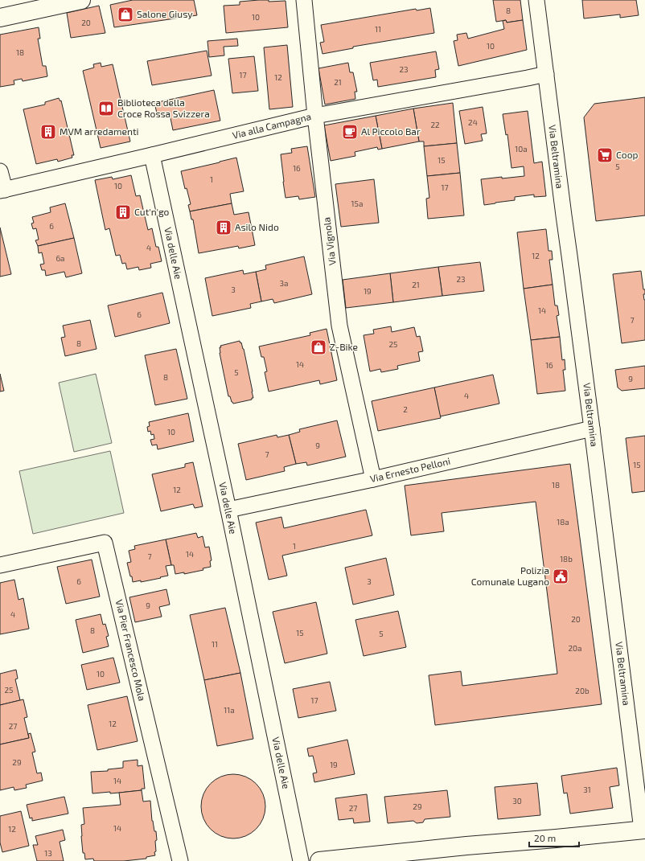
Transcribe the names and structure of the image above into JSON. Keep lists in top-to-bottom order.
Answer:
{
  "streets": {
    "street": [
      "Via alla Campagna",
      "Via Beltramina",
      "Via Vignola",
      "Via delle Aie",
      "Via Ernesto Pelloni",
      "Via Pier Francesco Mola"
    ]
  },
  "crossings": [
    ["Via alla Campagna", "Via Beltramina"],
    ["Via alla Campagna", "Via Vignola"],
    ["Via alla Campagna", "Via delle Aie"],
    ["Via Beltramina", "Via Ernesto Pelloni"],
    ["Via Vignola", "Via Ernesto Pelloni"],
    ["Via delle Aie", "Via Ernesto Pelloni"]
  ],
  "places": {
    "shop": ["Salone Giusy", "Z-Bike"],
    "library": ["Biblioteca della Croce Rossa Svizzera"],
    "building": ["MVM arredamenti", "Cut'n'go", "Asilo Nido"],
    "cafe": ["Al Piccolo Bar"],
    "supermarket": ["Coop"],
    "public building": ["Polizia Comunale Lugano"]
  },
  "house_numbers": [
    "8",
    "10",
    "20",
    "11",
    "10",
    "18",
    "23",
    "17",
    "12",
    "21",
    "24",
    "22",
    "10a",
    "15",
    "5",
    "16",
    "1",
    "10",
    "17",
    "15a",
    "6",
    "4",
    "12",
    "6a",
    "23",
    "3a",
    "21",
    "3",
    "19",
    "14",
    "6",
    "7",
    "8",
    "25",
    "14",
    "16",
    "5",
    "8",
    "9",
    "4",
    "2",
    "10",
    "9",
    "7",
    "15",
    "18",
    "12",
    "18a",
    "1",
    "14",
    "7",
    "18b",
    "6",
    "3",
    "9",
    "4",
    "20",
    "8",
    "15",
    "5",
    "11",
    "20a",
    "10",
    "25",
    "20b",
    "17",
    "11a",
    "12",
    "27",
    "29",
    "19",
    "14",
    "31",
    "30",
    "29",
    "27",
    "14",
    "12",
    "13"
  ],
  "scale_bar": "20 m"
}
